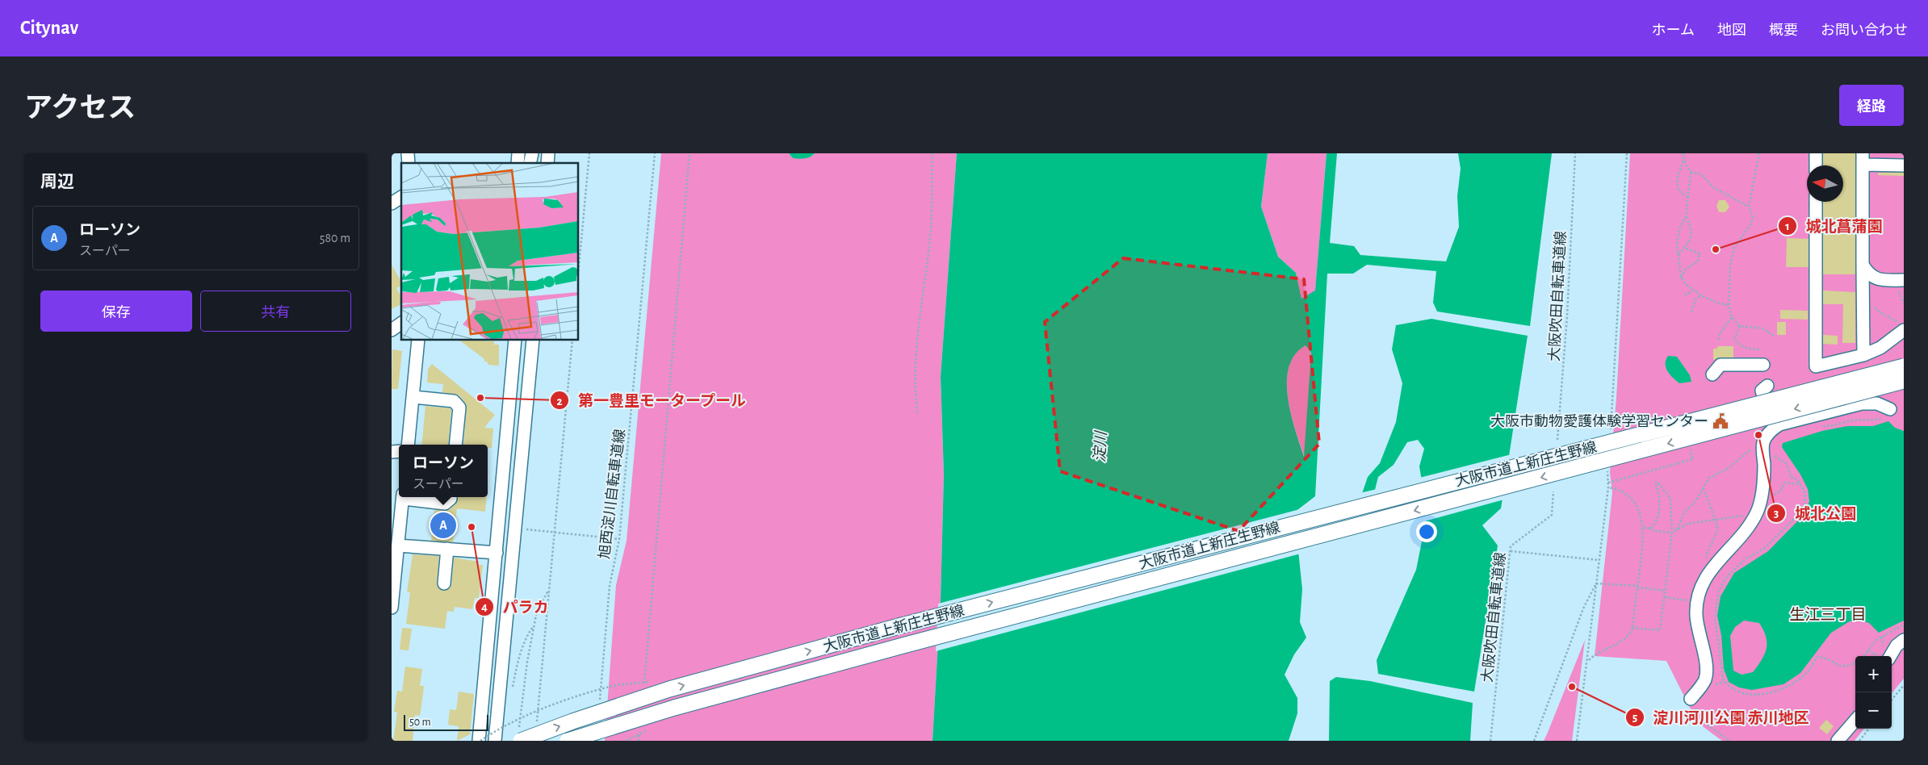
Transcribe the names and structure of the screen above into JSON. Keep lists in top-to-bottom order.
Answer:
{
  "streets": {
    "main road": ["大阪市道上新庄生野線"],
    "path": ["大阪吹田自転車道線", "旭西淀川自転車道線"]
  },
  "districts": ["生江三丁目"],
  "water": ["淀川"],
  "places": {
    "other": [
      "城北菖蒲園",
      "第一豊里モータープール",
      "城北公園",
      "パラカ",
      "淀川河川公園 赤川地区"
    ],
    "public building": ["大阪市動物愛護体験学習センター"]
  },
  "scale_bar": "50 m",
  "north": "left",
  "page": {
    "header": "Citynav",
    "nav": [
      "ホーム",
      "地図",
      "概要",
      "お問い合わせ"
    ],
    "title": "アクセス",
    "buttons": [
      "経路",
      ["保存", "共有"]
    ],
    "heading": "周辺",
    "list": [
      {
        "mark": "A",
        "name": "ローソン",
        "note": "スーパー",
        "value": "580 m"
      }
    ],
    "popup": ["ローソン", "スーパー"],
    "pins": "A",
    "map_buttons": ["+", "−"],
    "scale": "50 m"
  }
}
